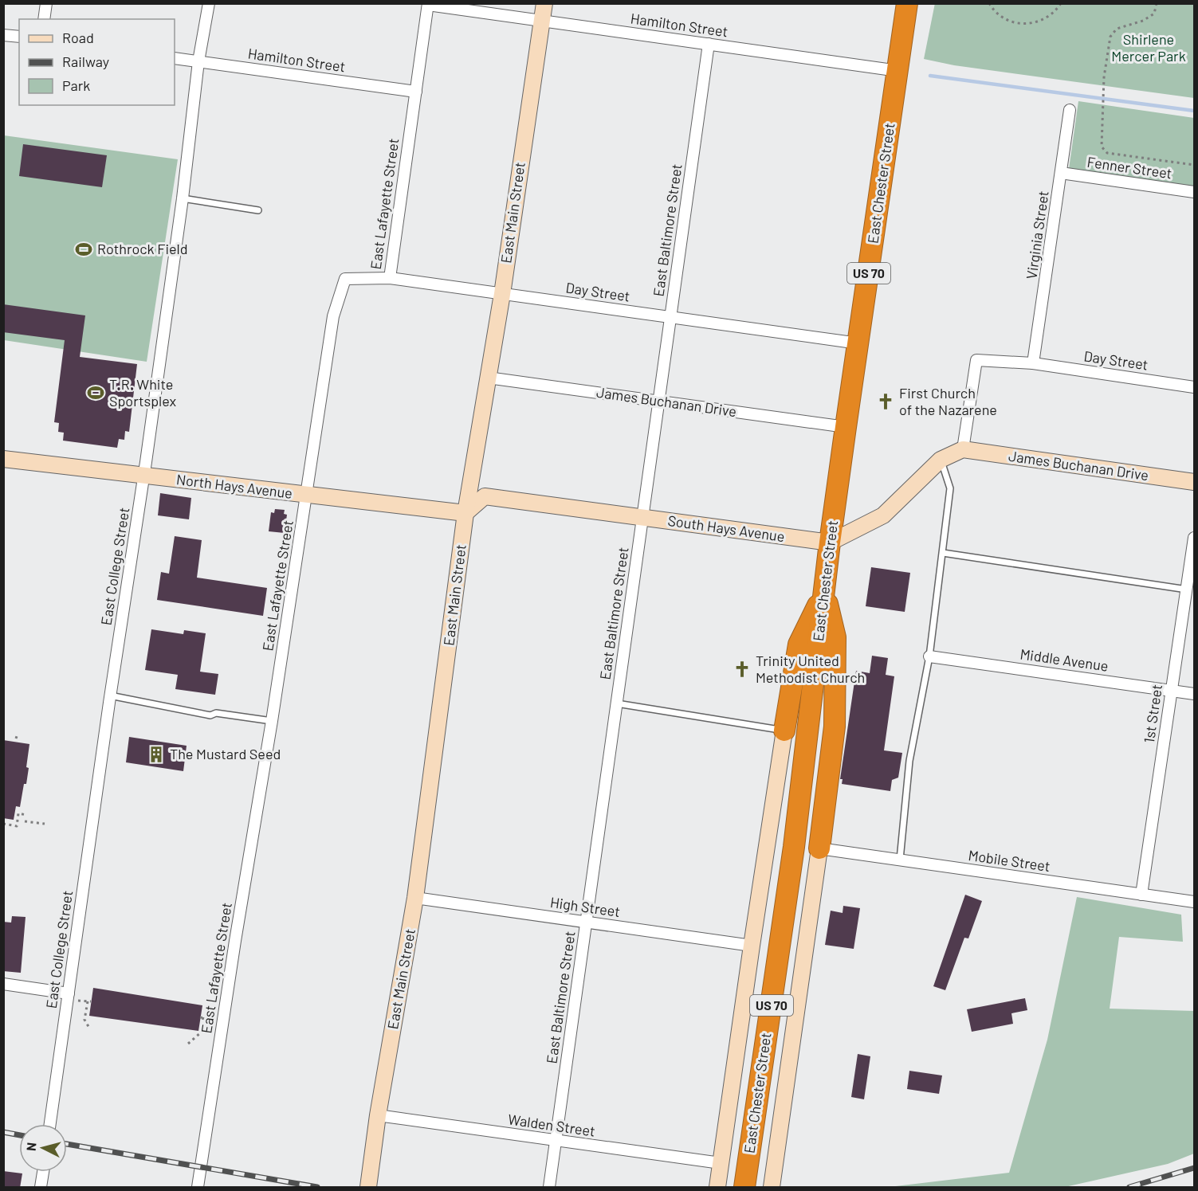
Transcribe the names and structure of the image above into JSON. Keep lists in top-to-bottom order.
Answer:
{
  "streets": {
    "highway": ["East Chester Street", "US 70"],
    "street": [
      "Hamilton Street",
      "Fenner Street",
      "East Lafayette Street",
      "East Main Street",
      "East Baltimore Street",
      "Virginia Street",
      "Day Street",
      "James Buchanan Drive",
      "North Hays Avenue",
      "South Hays Avenue",
      "East College Street",
      "Middle Avenue",
      "1st Street",
      "Mobile Street",
      "High Street",
      "Walden Street"
    ]
  },
  "crossings": [
    ["Hamilton Street", "East Chester Street"],
    ["Hamilton Street", "East Lafayette Street"],
    ["Hamilton Street", "East Main Street"],
    ["Hamilton Street", "East Baltimore Street"],
    ["Hamilton Street", "East College Street"],
    ["Fenner Street", "Virginia Street"],
    ["East Chester Street", "Day Street"],
    ["East Chester Street", "James Buchanan Drive"],
    ["East Chester Street", "South Hays Avenue"],
    ["East Lafayette Street", "Day Street"],
    ["East Lafayette Street", "North Hays Avenue"],
    ["East Main Street", "Day Street"],
    ["East Main Street", "James Buchanan Drive"],
    ["East Main Street", "North Hays Avenue"],
    ["East Main Street", "South Hays Avenue"],
    ["East Main Street", "High Street"],
    ["East Main Street", "Walden Street"],
    ["East Baltimore Street", "Day Street"],
    ["East Baltimore Street", "James Buchanan Drive"],
    ["East Baltimore Street", "South Hays Avenue"],
    ["East Baltimore Street", "High Street"],
    ["East Baltimore Street", "Walden Street"],
    ["Virginia Street", "Day Street"],
    ["Day Street", "James Buchanan Drive"],
    ["North Hays Avenue", "South Hays Avenue"],
    ["North Hays Avenue", "East College Street"],
    ["Middle Avenue", "1st Street"],
    ["1st Street", "Mobile Street"]
  ],
  "parks": ["Shirlene Mercer Park"],
  "places": {
    "sports": ["Rothrock Field", "T.R. White Sportsplex"],
    "church": ["First Church of the Nazarene", "Trinity United Methodist Church"],
    "building": ["The Mustard Seed"]
  },
  "legend": ["Road", "Railway", "Park"],
  "north": "left"
}
